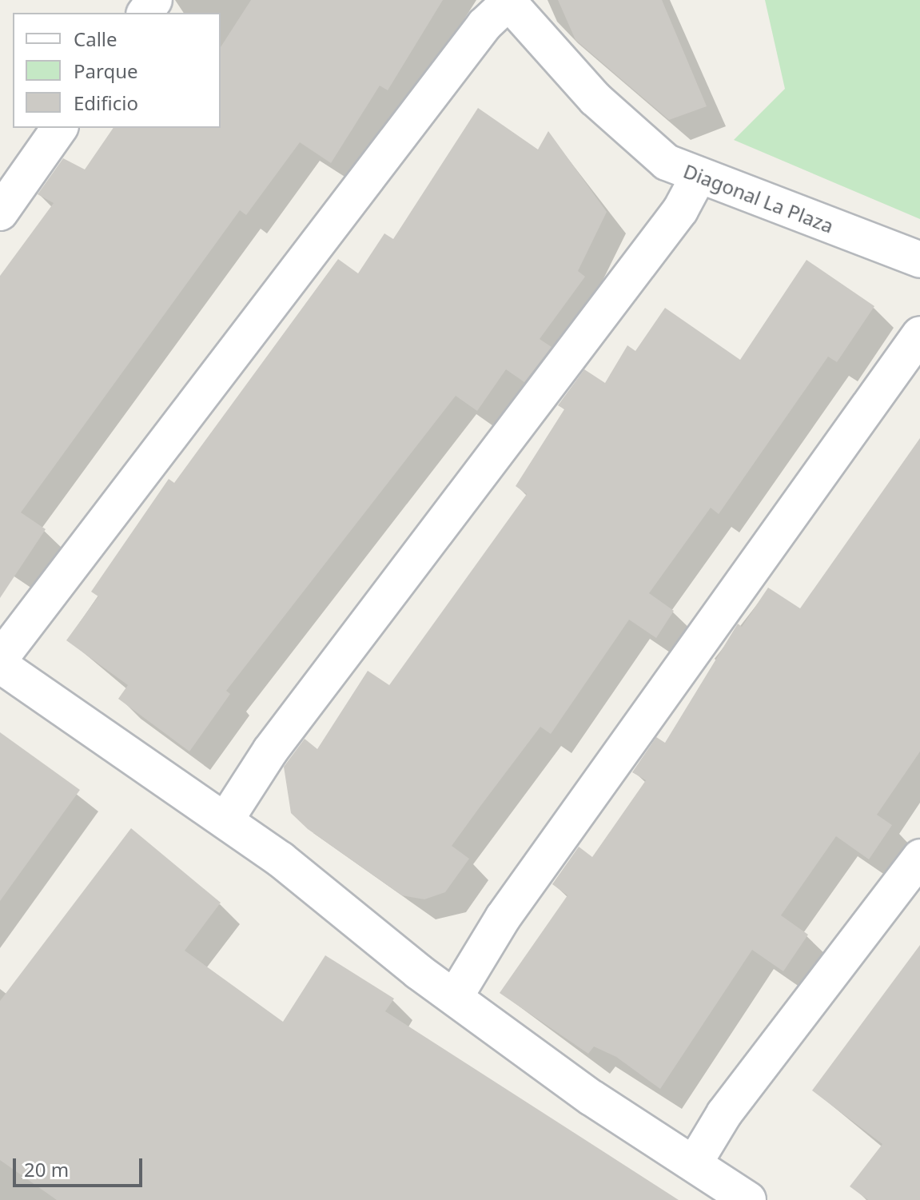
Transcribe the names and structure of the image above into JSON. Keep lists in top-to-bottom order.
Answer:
{
  "streets": {
    "street": ["Diagonal La Plaza"]
  },
  "legend": ["Calle", "Parque", "Edificio"],
  "scale_bar": "20 m"
}
